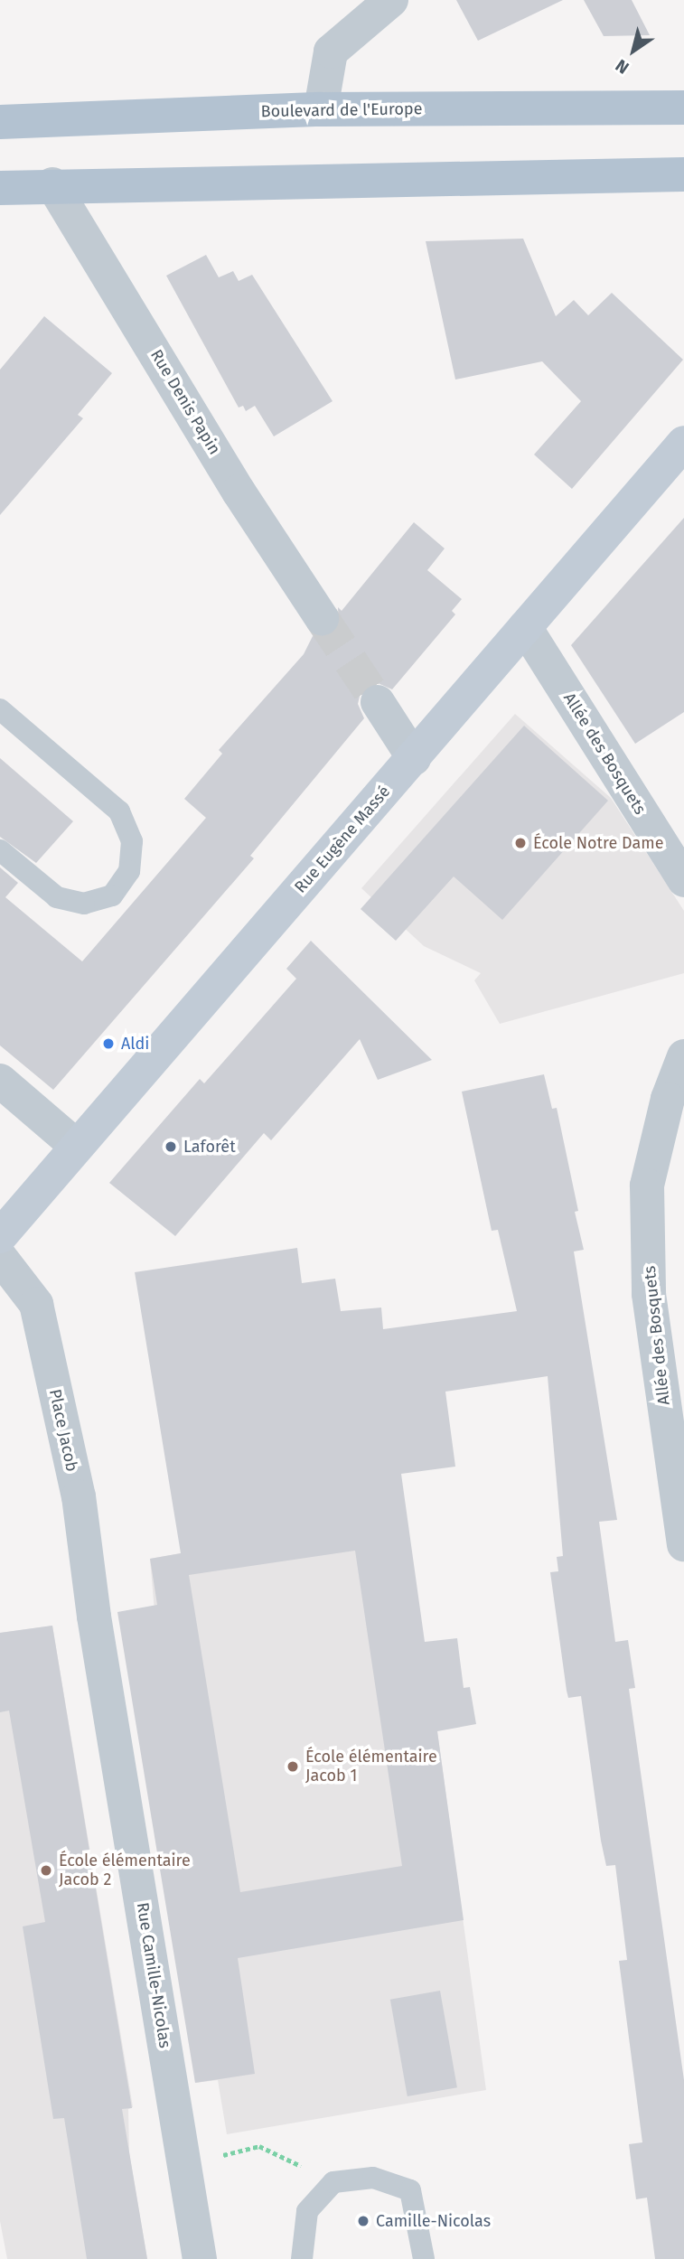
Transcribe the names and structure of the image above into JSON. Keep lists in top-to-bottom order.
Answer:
{
  "streets": {
    "main road": ["Boulevard de l'Europe"],
    "street": [
      "Rue Denis Papin",
      "Allée des Bosquets",
      "Rue Eugène Massé",
      "Place Jacob",
      "Rue Camille-Nicolas"
    ]
  },
  "crossings": [
    ["Allée des Bosquets", "Rue Eugène Massé"],
    ["Place Jacob", "Rue Camille-Nicolas"]
  ],
  "places": [
    "École Notre Dame",
    "Aldi",
    "Laforêt",
    "École élémentaire Jacob 1",
    "École élémentaire Jacob 2",
    "Camille-Nicolas"
  ],
  "north": "bottom left"
}
